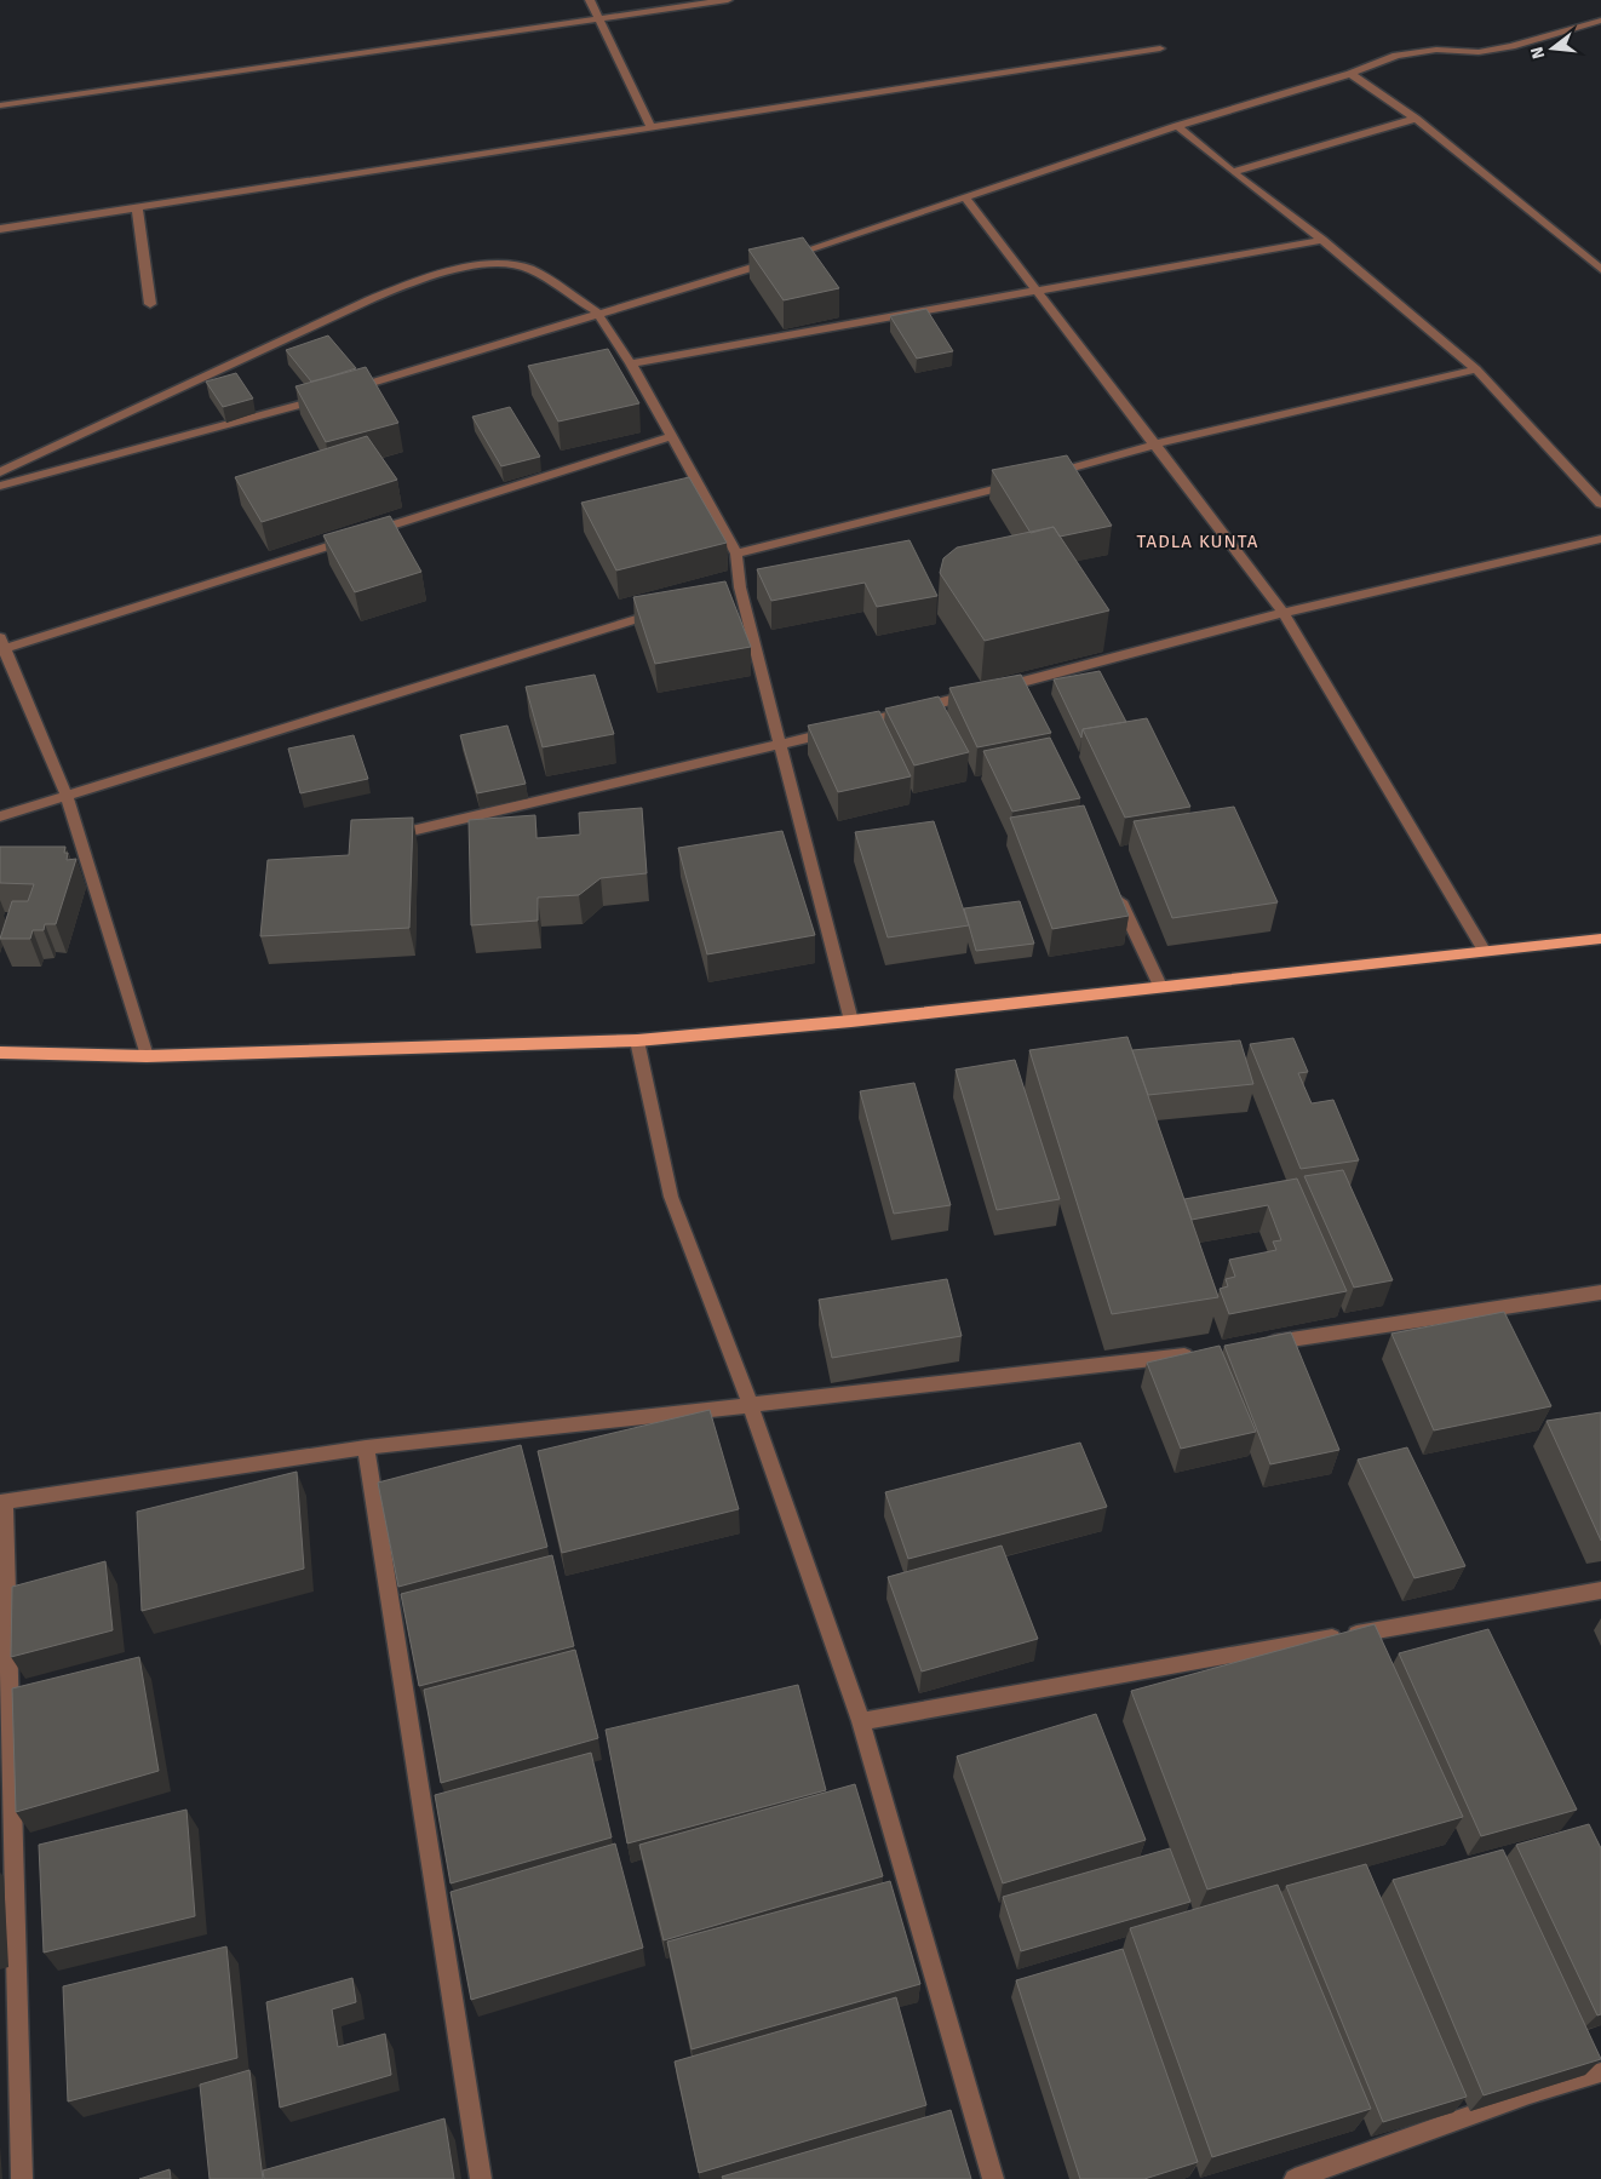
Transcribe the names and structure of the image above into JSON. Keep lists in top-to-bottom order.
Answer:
{
  "districts": ["TADLA KUNTA"],
  "north": "left"
}
